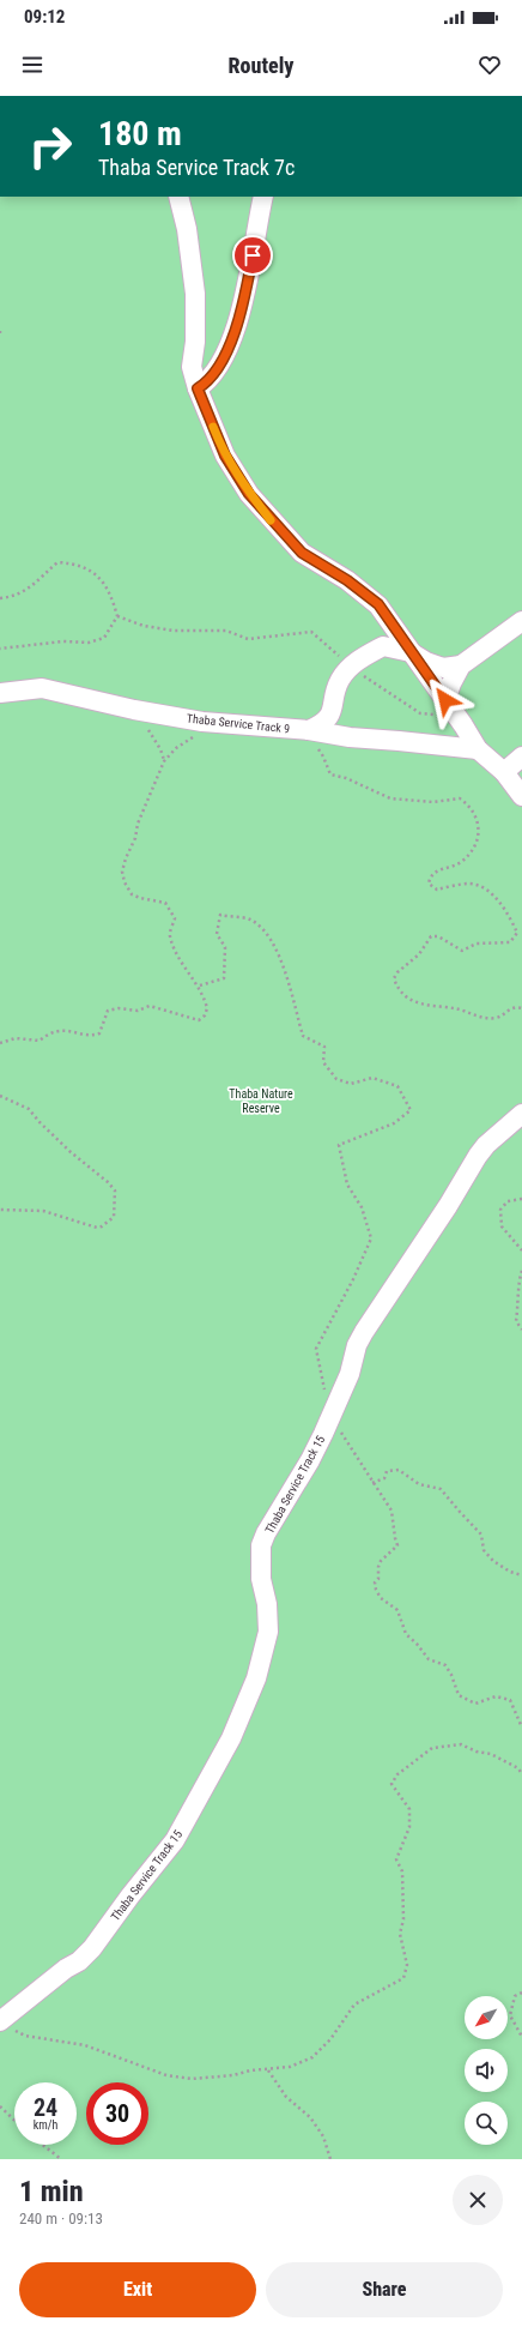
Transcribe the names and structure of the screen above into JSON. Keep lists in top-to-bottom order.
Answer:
{
  "streets": {
    "street": ["Thaba Service Track 9", "Thaba Service Track 15"]
  },
  "parks": ["Thaba Nature Reserve"],
  "north": "bottom left",
  "page": {
    "status": "09:12",
    "header": "Routely",
    "turn": ["180 m", "Thaba Service Track 7c"],
    "speed": "24 km/h",
    "limit": "30",
    "heading": ["1 min", "240 m · 09:13"],
    "buttons": ["Exit", "Share"]
  }
}
